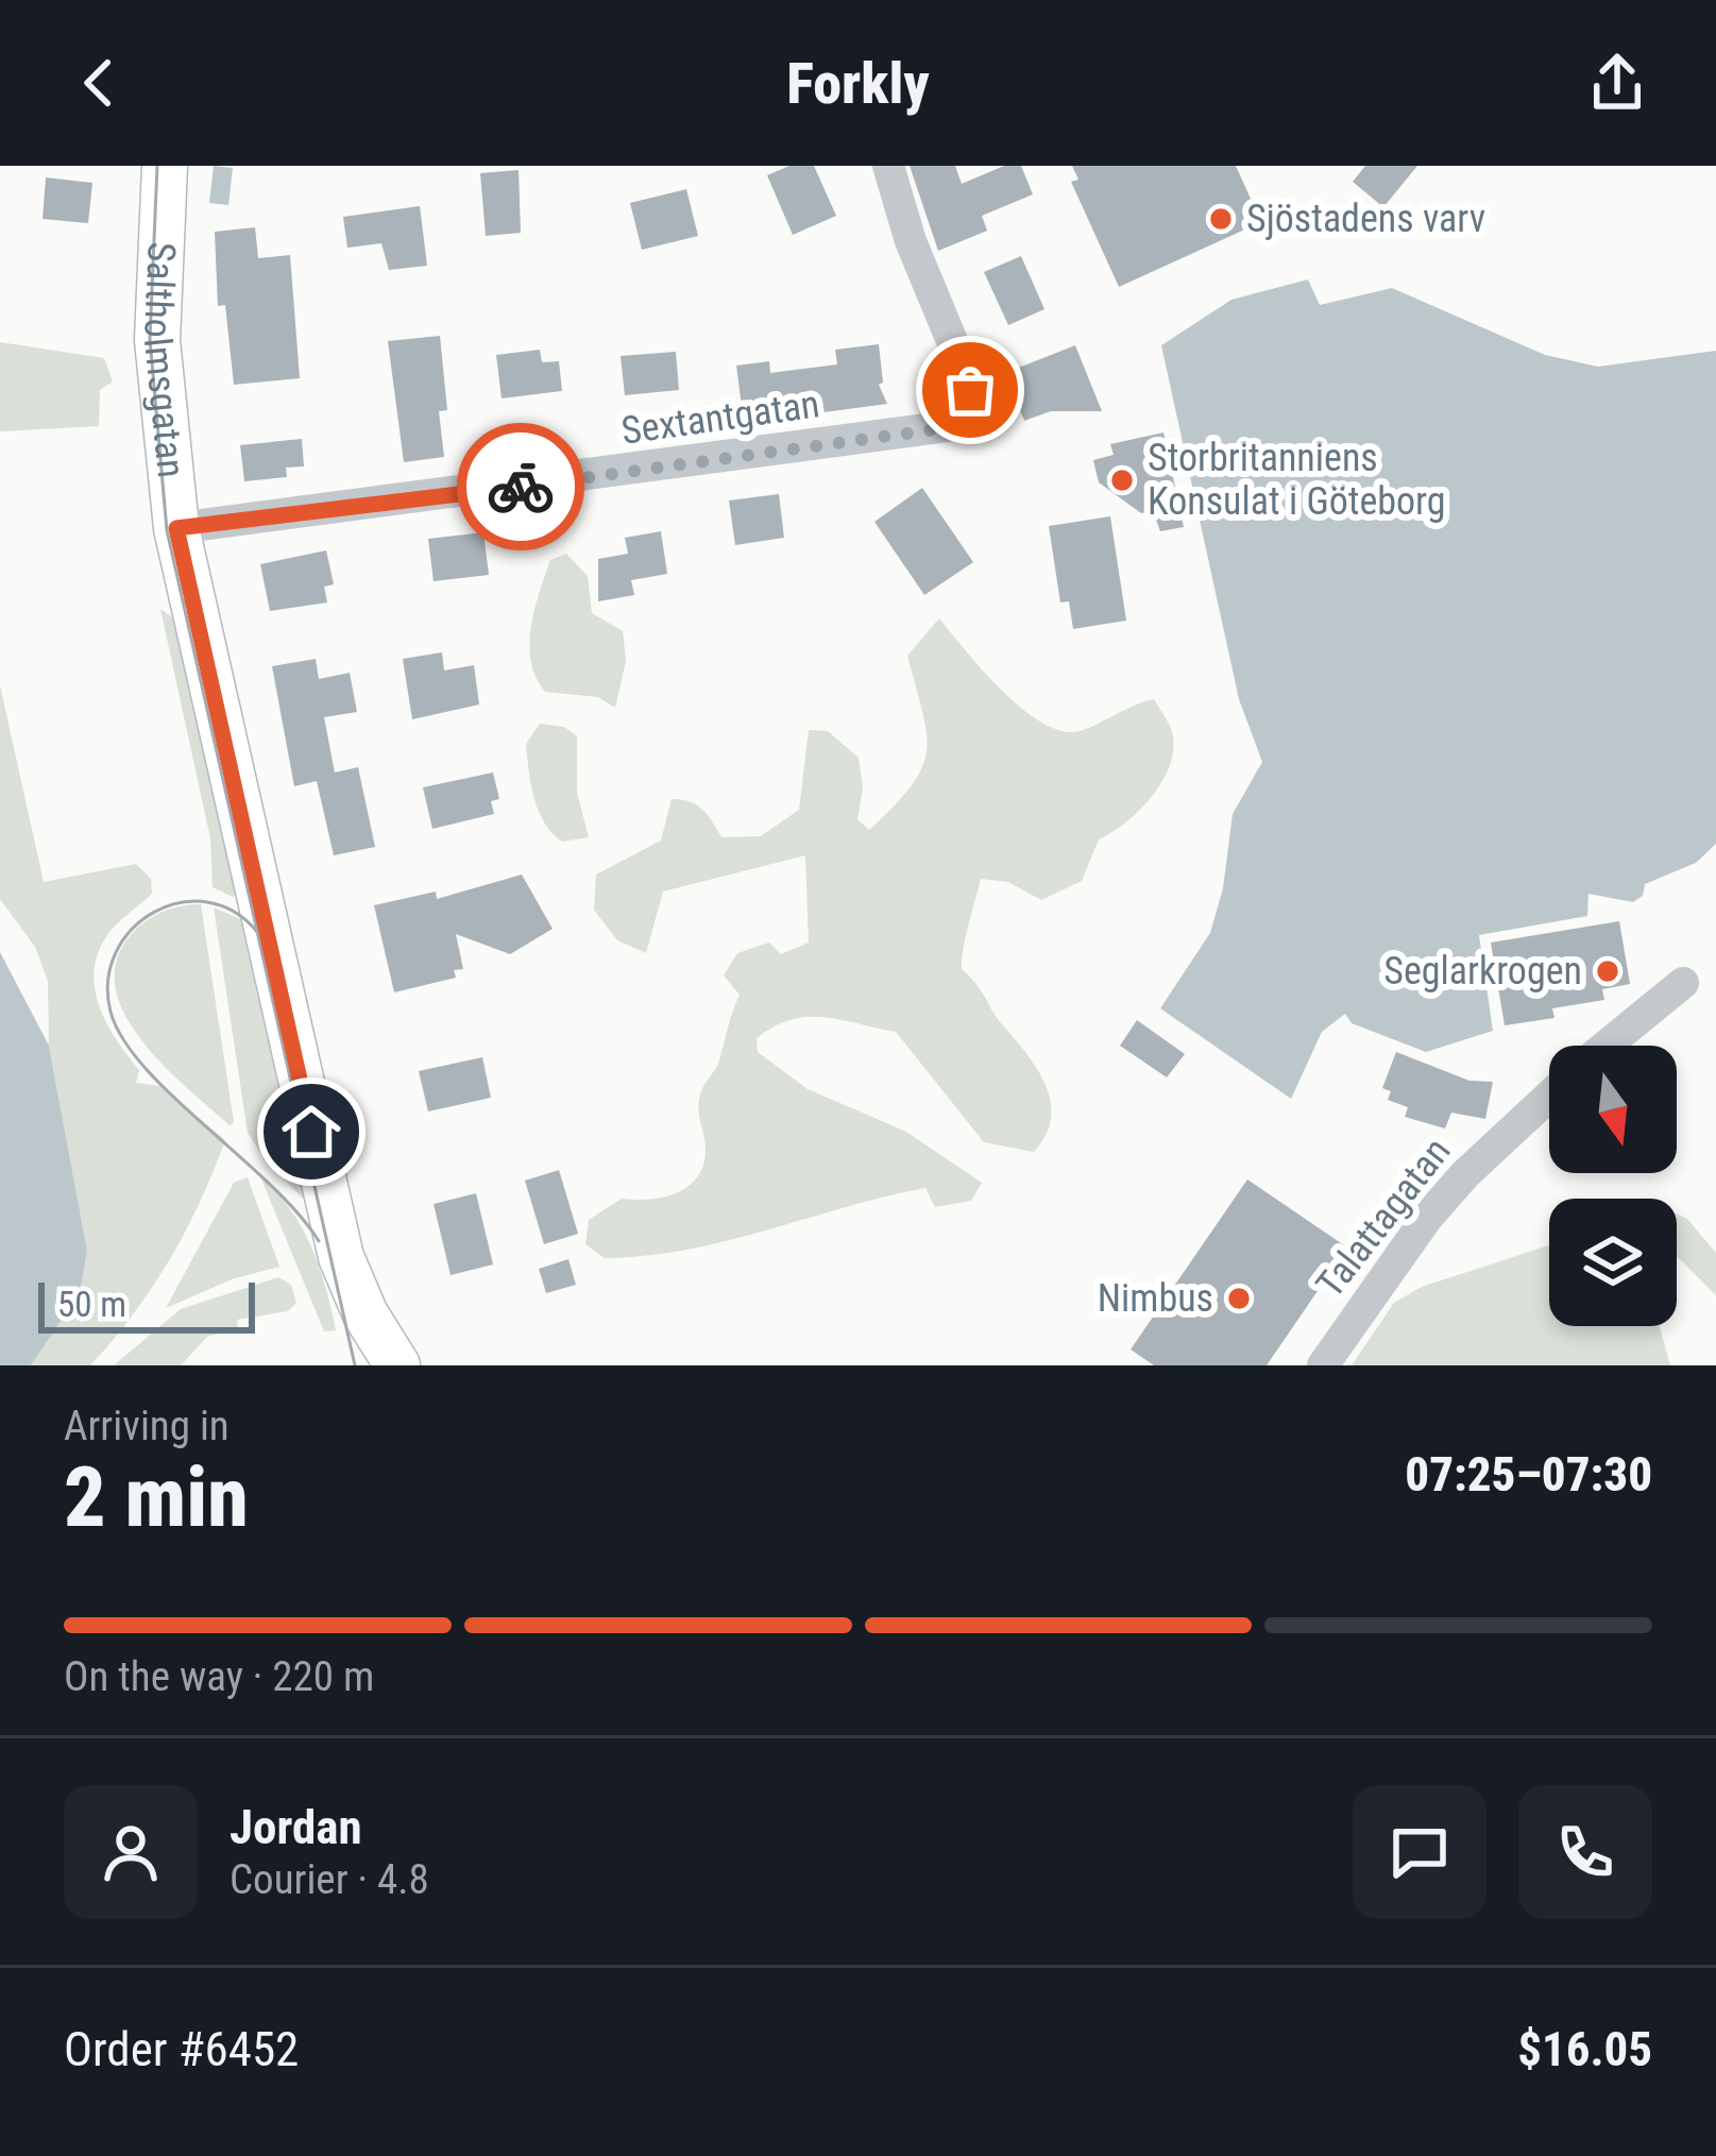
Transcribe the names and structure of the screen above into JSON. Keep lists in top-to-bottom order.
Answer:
{
  "streets": {
    "street": ["Saltholmsgatan", "Sextantgatan", "Talattagatan"]
  },
  "crossings": [
    ["Saltholmsgatan", "Sextantgatan"]
  ],
  "places": [
    "Sjöstadens varv",
    "Storbritanniens Konsulat i Göteborg",
    "Seglarkrogen",
    "Nimbus"
  ],
  "scale_bar": "50 m",
  "north": "bottom",
  "page": {
    "header": "Forkly",
    "scale": "50 m",
    "heading": ["2 min", "Arriving in", "07:25–07:30"],
    "panel": [
      "Jordan",
      "Courier · 4.8",
      "Order #6452",
      "$16.05"
    ],
    "bar": "On the way · 220 m"
  }
}
